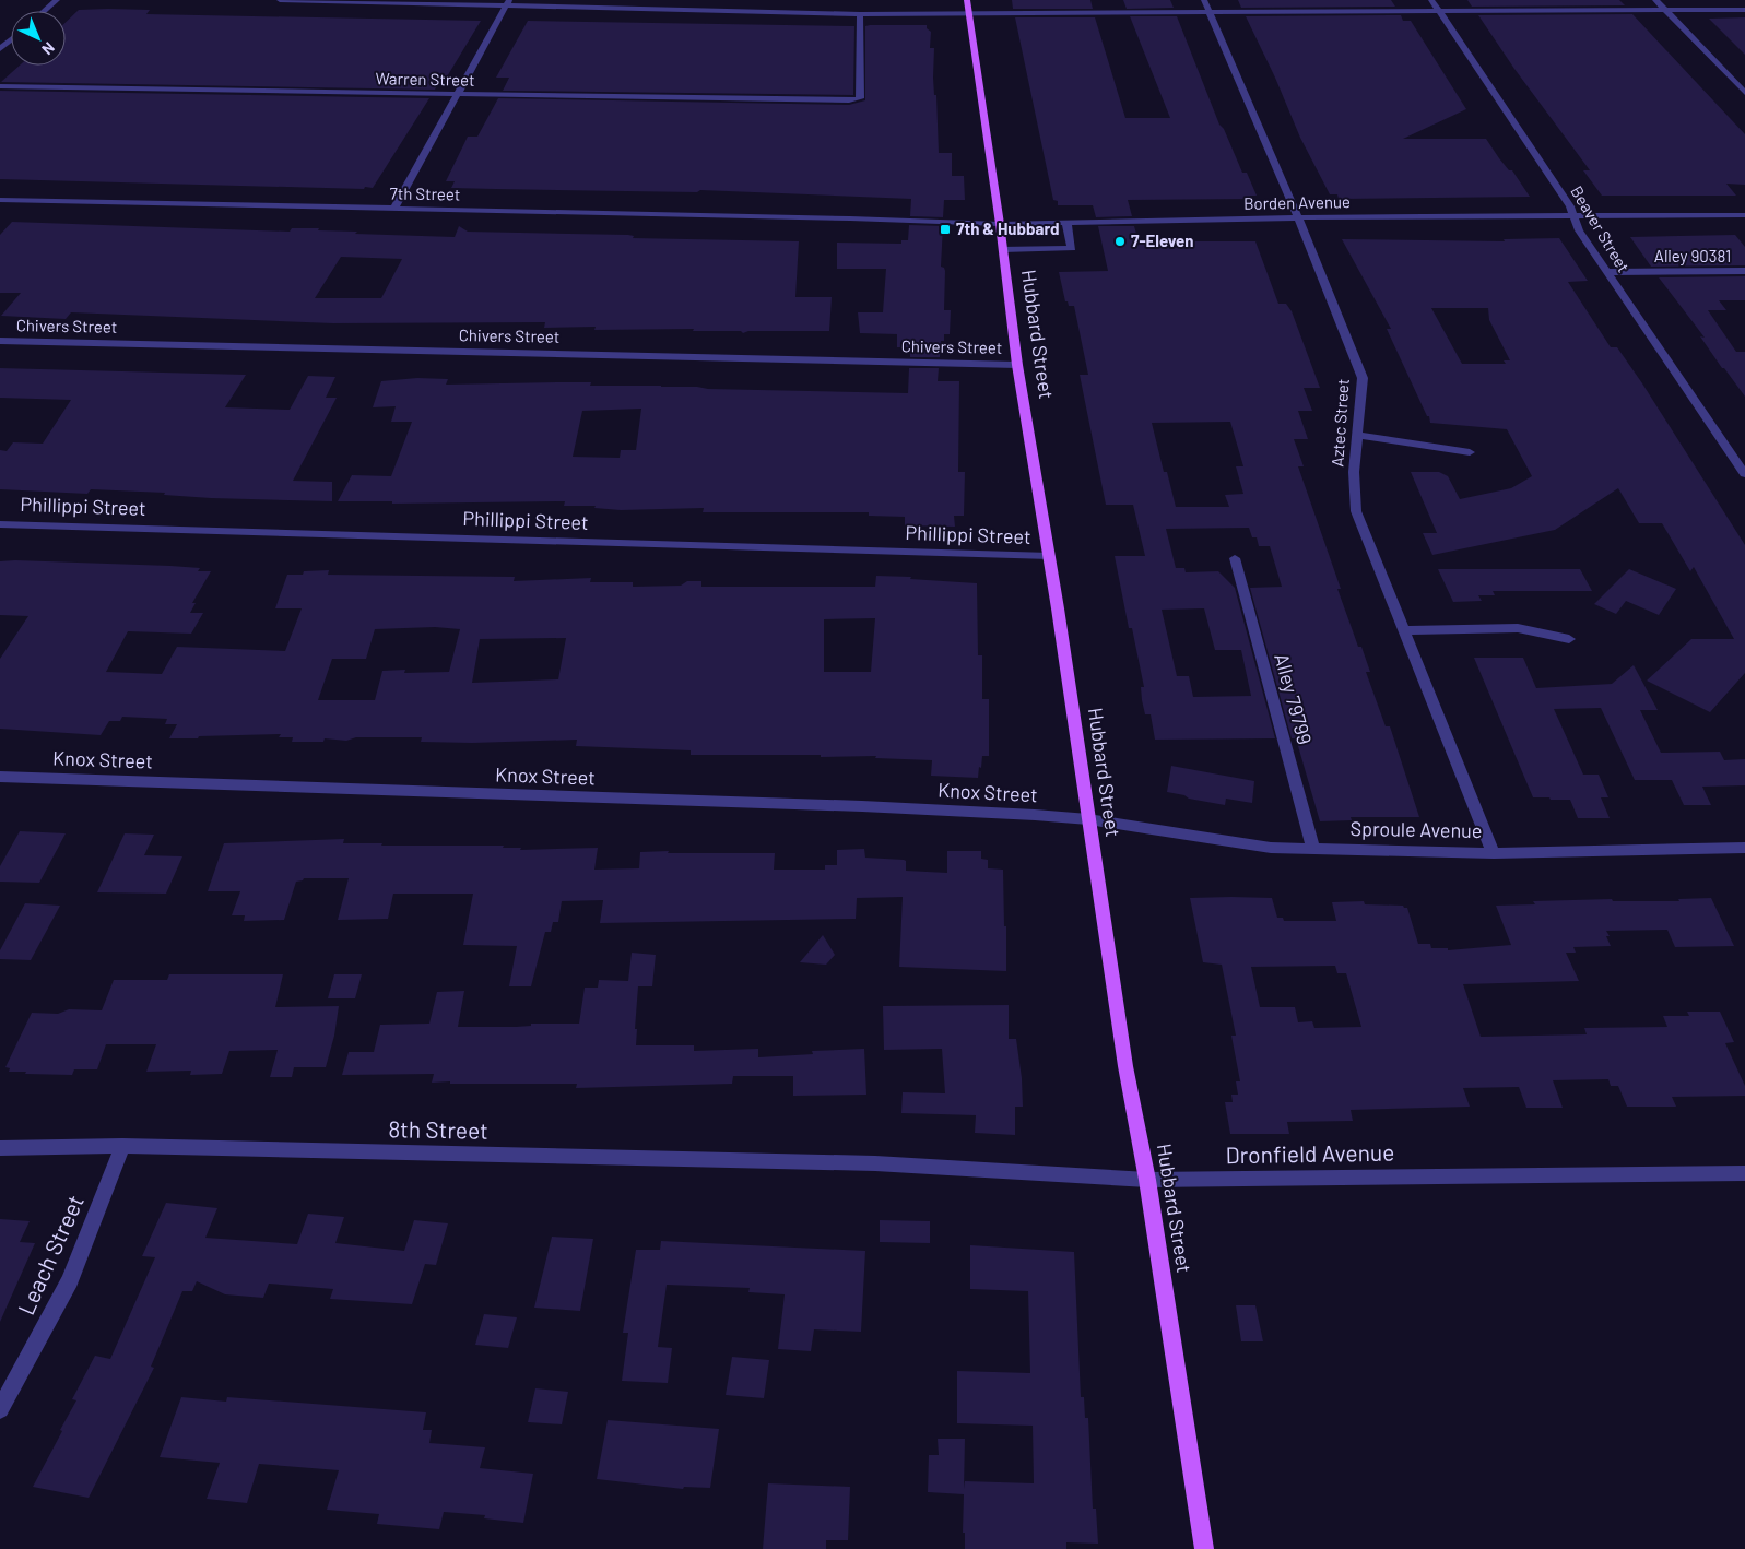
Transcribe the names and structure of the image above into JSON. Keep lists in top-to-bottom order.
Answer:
{
  "streets": {
    "main road": ["Hubbard Street"],
    "street": [
      "Warren Street",
      "7th Street",
      "Borden Avenue",
      "Beaver Street",
      "Alley 90381",
      "Chivers Street",
      "Aztec Street",
      "Phillippi Street",
      "Alley 79799",
      "Knox Street",
      "Sproule Avenue",
      "8th Street",
      "Dronfield Avenue",
      "Leach Street"
    ]
  },
  "crossings": [
    ["7th Street", "Borden Avenue"],
    ["Borden Avenue", "Beaver Street"],
    ["Borden Avenue", "Hubbard Street"],
    ["Borden Avenue", "Aztec Street"],
    ["Beaver Street", "Alley 90381"],
    ["Chivers Street", "Hubbard Street"],
    ["Hubbard Street", "Phillippi Street"],
    ["Hubbard Street", "Knox Street"],
    ["Hubbard Street", "Sproule Avenue"],
    ["Hubbard Street", "Dronfield Avenue"],
    ["Aztec Street", "Sproule Avenue"],
    ["Alley 79799", "Sproule Avenue"],
    ["Knox Street", "Sproule Avenue"],
    ["8th Street", "Dronfield Avenue"],
    ["8th Street", "Leach Street"]
  ],
  "places": {
    "transit": ["7th & Hubbard"],
    "other": ["7-Eleven"]
  },
  "north": "bottom right"
}
